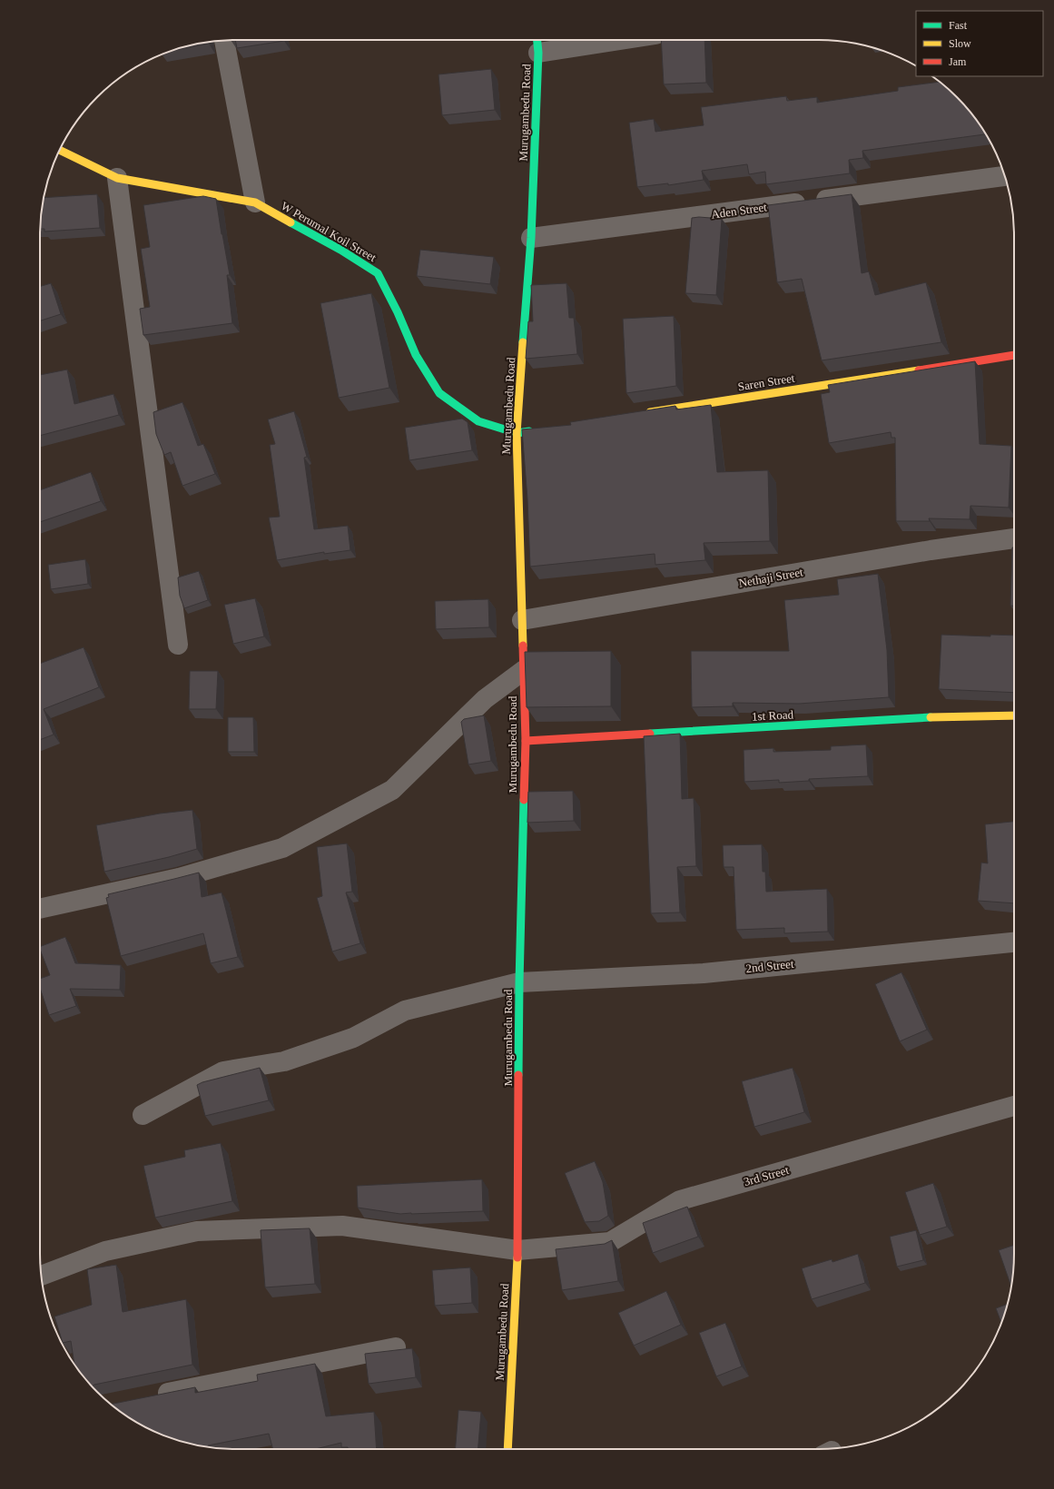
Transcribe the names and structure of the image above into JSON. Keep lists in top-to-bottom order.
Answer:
{
  "streets": {
    "street": [
      "Murugambedu Road",
      "Aden Street",
      "W Perumal Koil Street",
      "Saren Street",
      "Nethaji Street",
      "1st Road",
      "2nd Street",
      "3rd Street"
    ]
  },
  "crossings": [
    ["Murugambedu Road", "Aden Street"],
    ["Murugambedu Road", "W Perumal Koil Street"],
    ["Murugambedu Road", "Nethaji Street"],
    ["Murugambedu Road", "1st Road"],
    ["Murugambedu Road", "2nd Street"],
    ["Murugambedu Road", "3rd Street"]
  ],
  "legend": ["Fast", "Slow", "Jam"]
}
